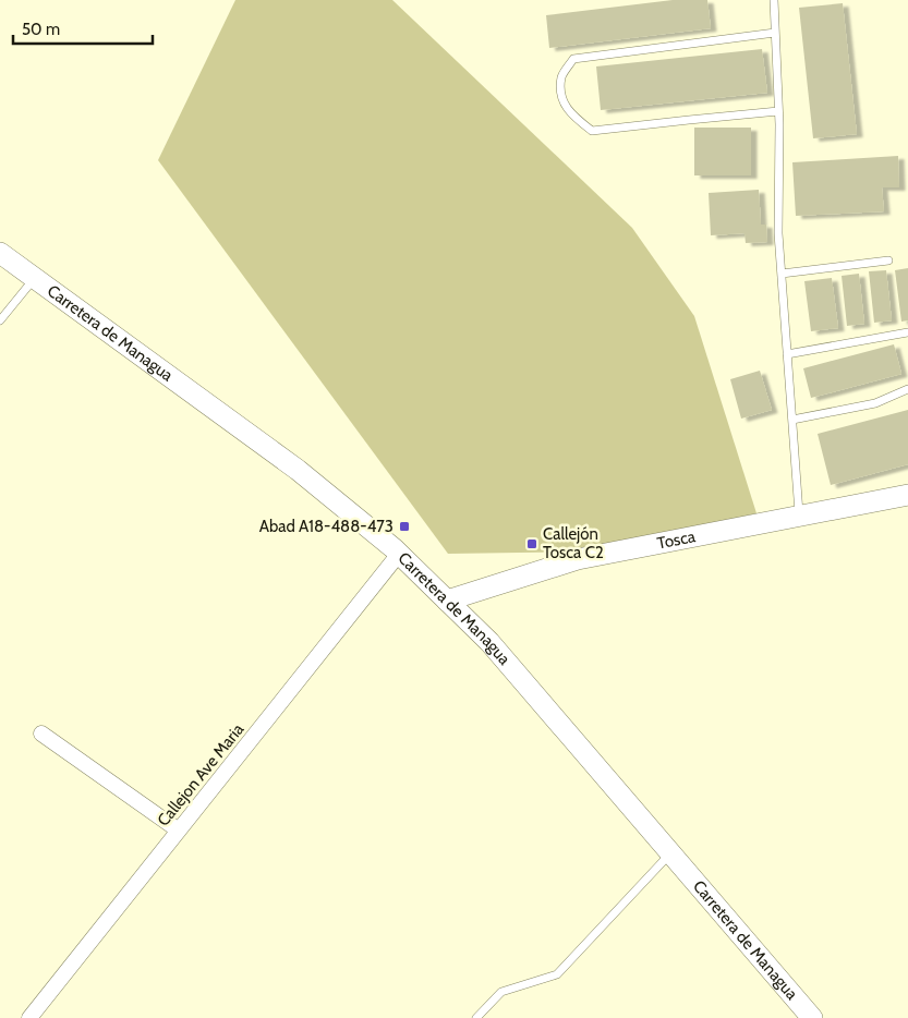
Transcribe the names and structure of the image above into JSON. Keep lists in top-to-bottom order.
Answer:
{
  "streets": {
    "main road": ["Carretera de Managua", "Tosca"],
    "street": ["Callejon Ave Maria"]
  },
  "crossings": [
    ["Carretera de Managua", "Tosca"],
    ["Carretera de Managua", "Callejon Ave Maria"]
  ],
  "places": {
    "transit": ["Abad A18-488-473", "Callejón Tosca C2"]
  },
  "scale_bar": "50 m"
}
